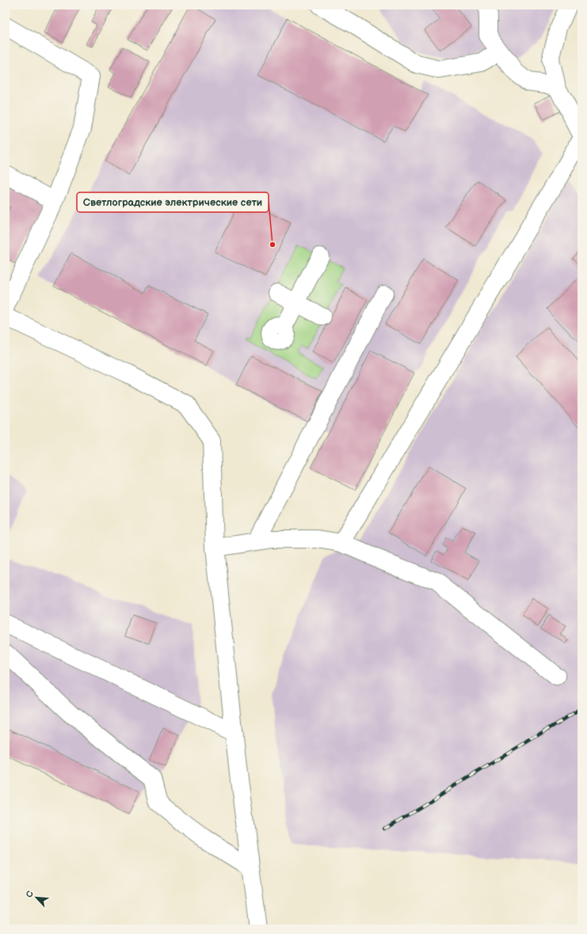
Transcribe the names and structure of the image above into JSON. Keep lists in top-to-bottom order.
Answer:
{
  "places": ["Светлоградские электрические сети"],
  "north": "top left"
}
